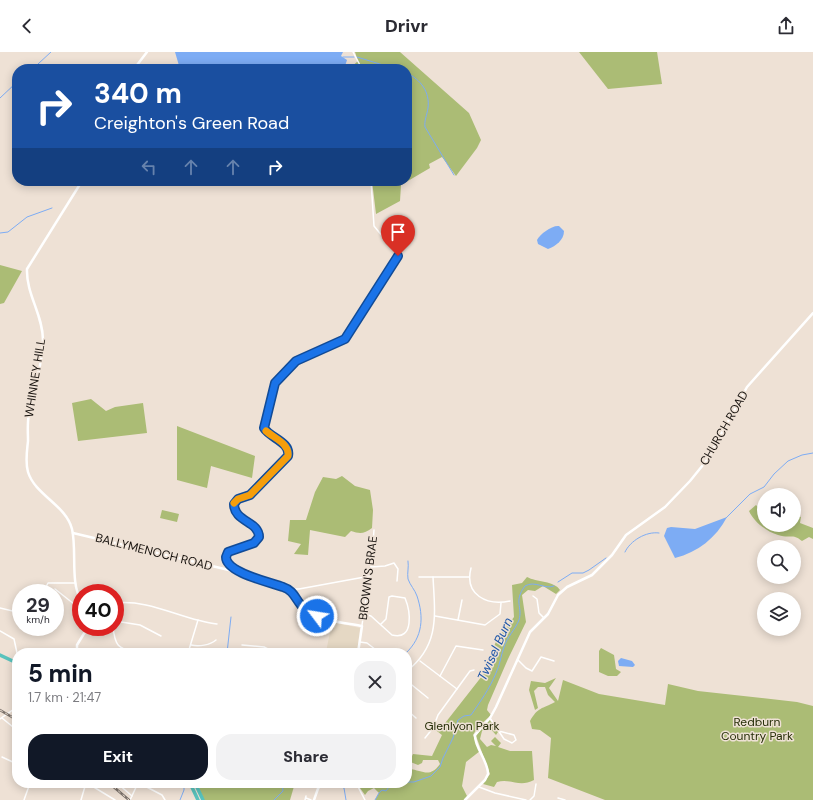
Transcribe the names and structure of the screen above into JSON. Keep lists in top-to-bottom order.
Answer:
{
  "streets": {
    "street": [
      "WHINNEY HILL",
      "CHURCH ROAD",
      "BALLYMENOCH ROAD",
      "BROWN'S BRAE"
    ]
  },
  "crossings": [
    ["WHINNEY HILL", "BALLYMENOCH ROAD"]
  ],
  "water": ["Twisel Burn"],
  "parks": ["Redburn Country Park", "Glenlyon Park"],
  "page": {
    "header": "Drivr",
    "turn": ["340 m", "Creighton's Green Road"],
    "speed": "29 km/h",
    "limit": "40",
    "heading": ["5 min", "1.7 km · 21:47"],
    "buttons": ["Exit", "Share"]
  }
}
